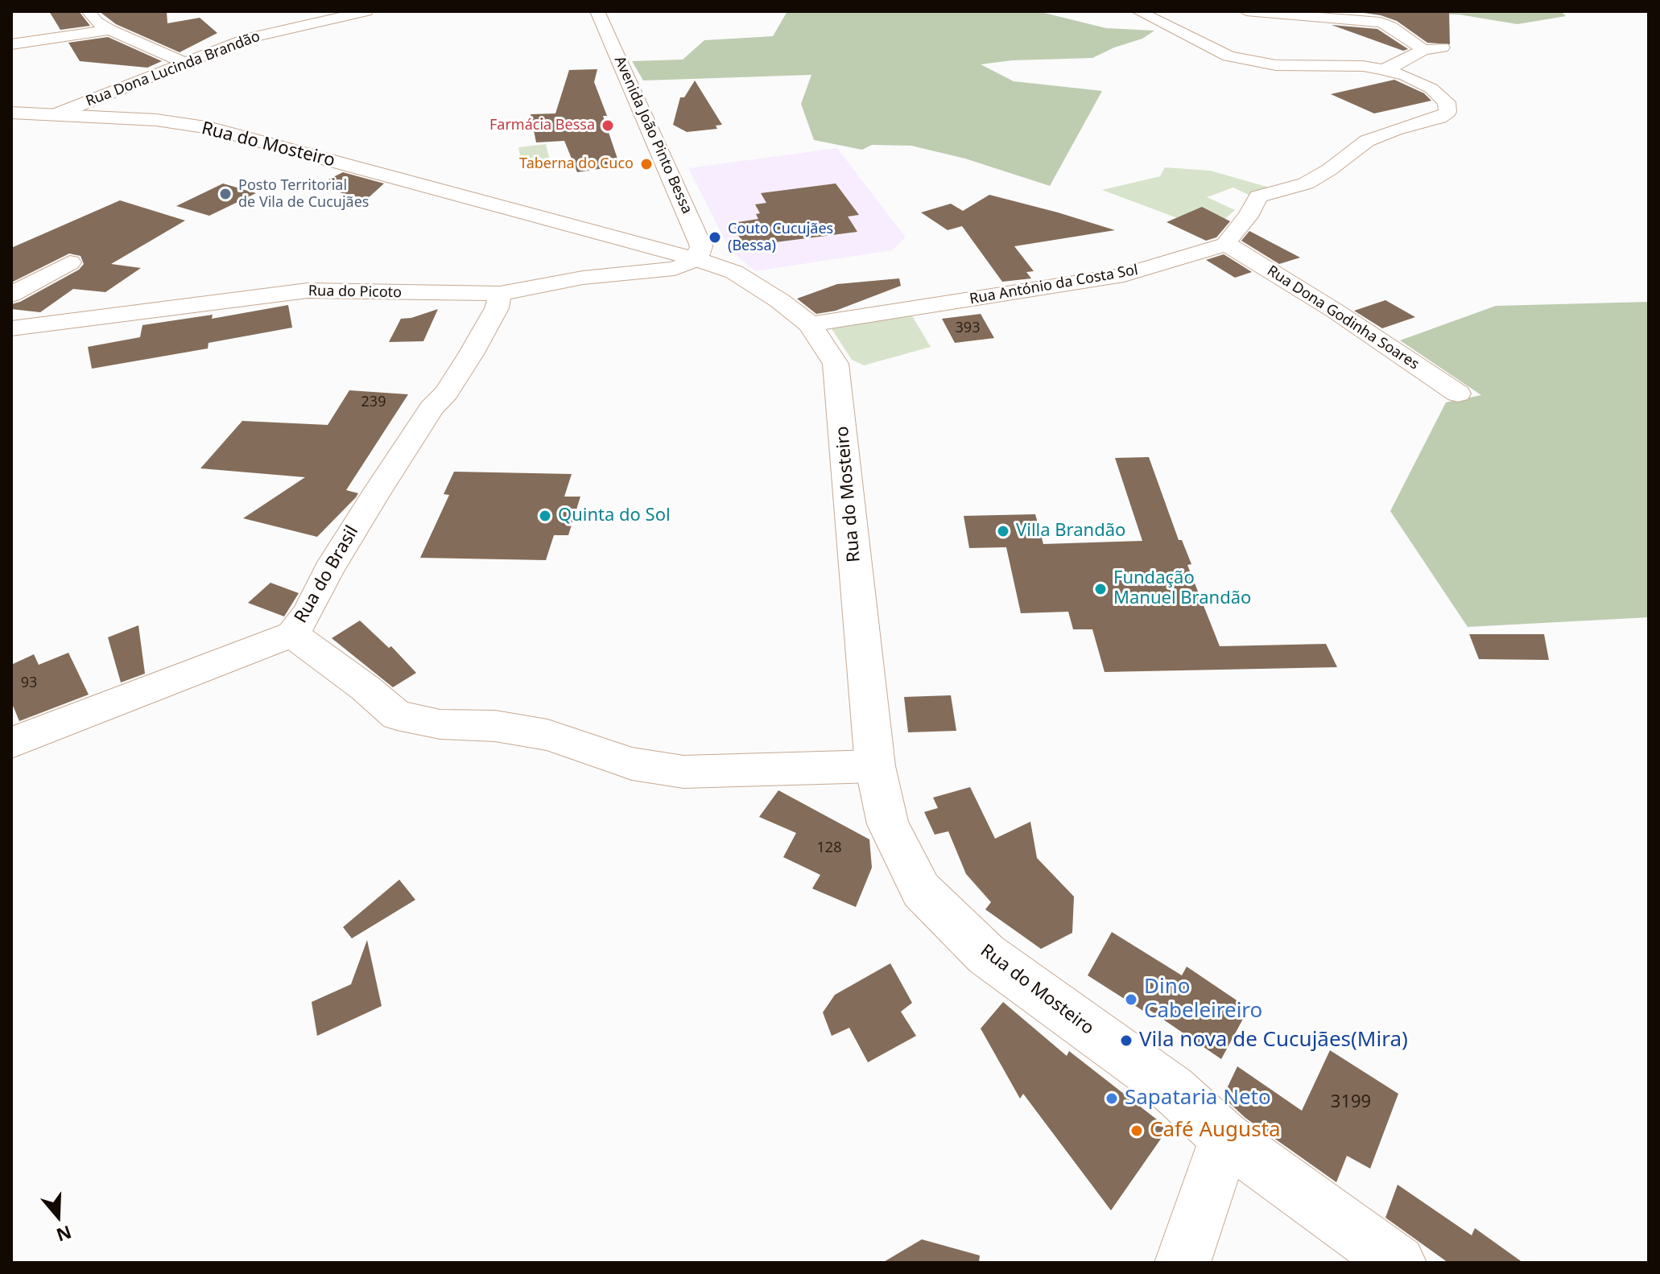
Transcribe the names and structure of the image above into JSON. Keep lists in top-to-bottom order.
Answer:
{
  "streets": {
    "main road": ["Avenida João Pinto Bessa", "Rua do Mosteiro"],
    "street": [
      "Rua Dona Lucinda Brandão",
      "Rua António da Costa Sol",
      "Rua do Picoto",
      "Rua Dona Godinha Soares",
      "Rua do Brasil"
    ]
  },
  "crossings": [
    ["Rua Dona Lucinda Brandão", "Rua do Mosteiro"],
    ["Avenida João Pinto Bessa", "Rua do Mosteiro"],
    ["Avenida João Pinto Bessa", "Rua do Picoto"],
    ["Rua do Mosteiro", "Rua António da Costa Sol"],
    ["Rua do Mosteiro", "Rua do Picoto"],
    ["Rua António da Costa Sol", "Rua Dona Godinha Soares"],
    ["Rua do Picoto", "Rua do Brasil"]
  ],
  "places": [
    "Farmácia Bessa",
    "Taberna do Cuco",
    "Posto Territorial de Vila de Cucujães",
    "Couto Cucujães (Bessa)",
    "Quinta do Sol",
    "Villa Brandão",
    "Fundação Manuel Brandão",
    "Dino Cabeleireiro",
    "Vila nova de Cucujães(Mira)",
    "Sapataria Neto",
    "Café Augusta"
  ],
  "house_numbers": [
    "393",
    "239",
    "93",
    "128",
    "3199"
  ],
  "north": "bottom"
}
